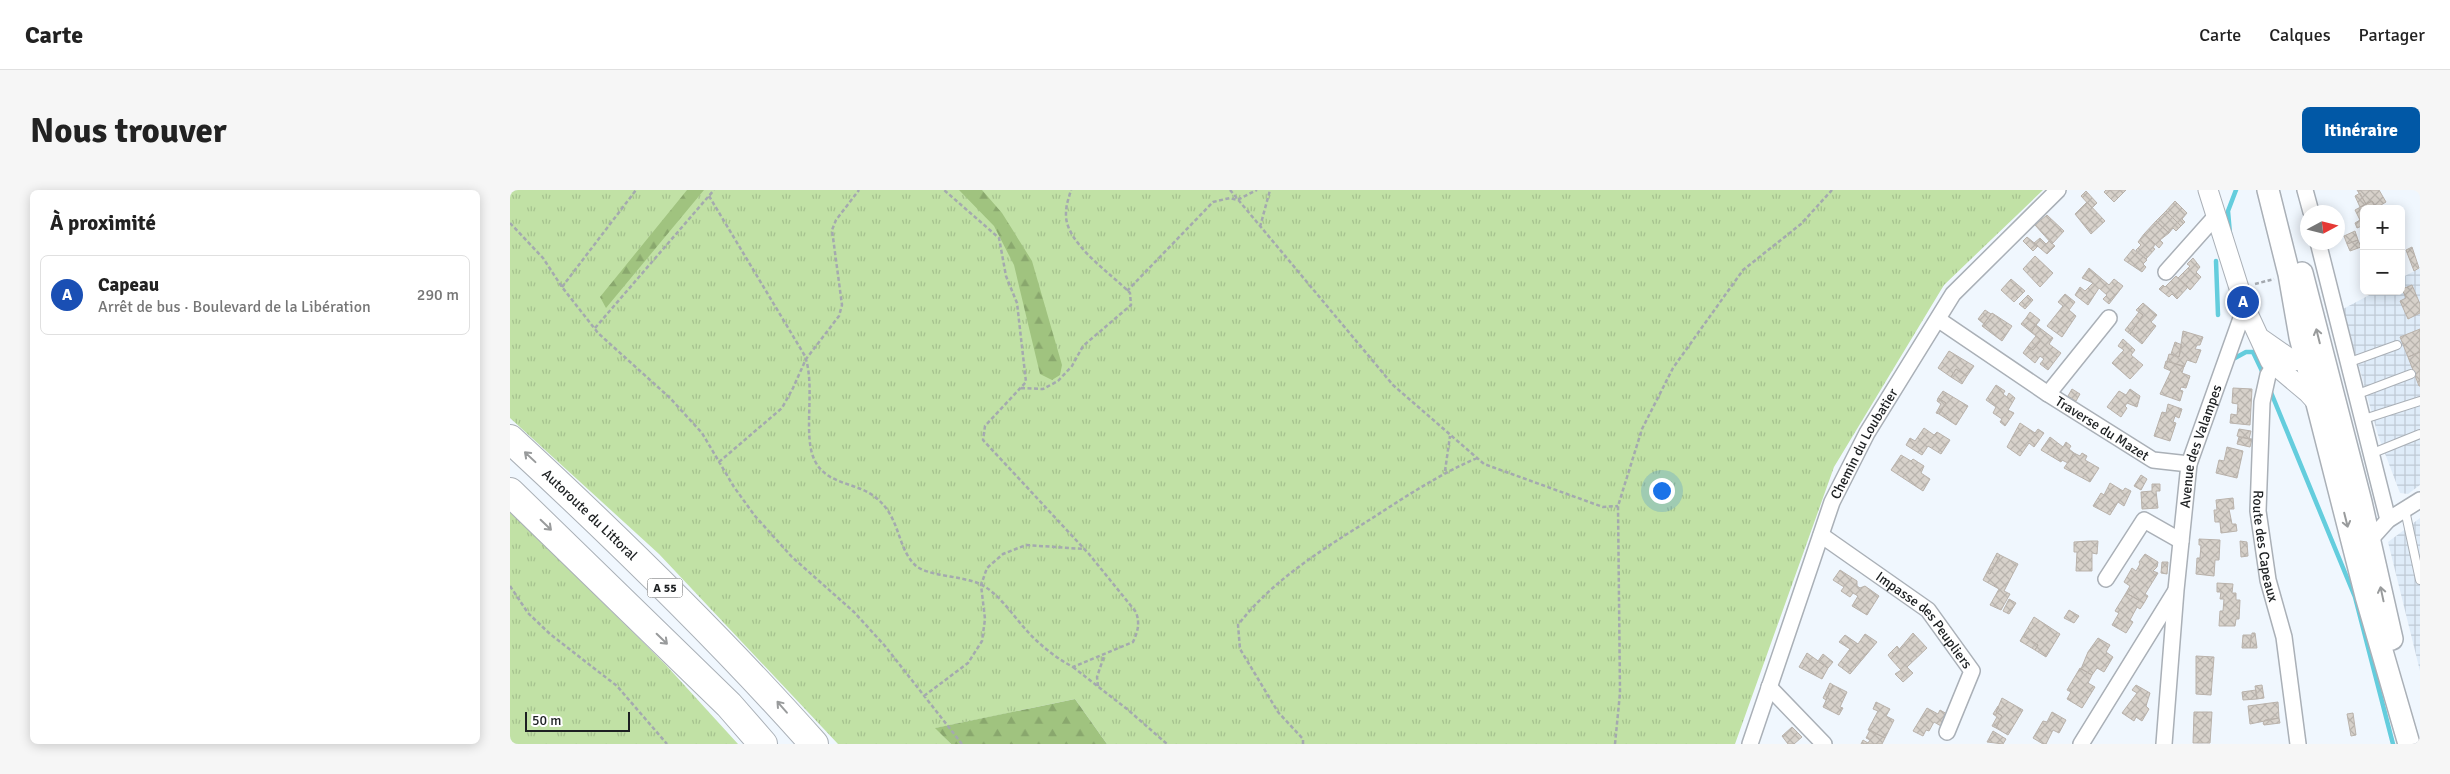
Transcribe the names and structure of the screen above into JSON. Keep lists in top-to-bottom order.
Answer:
{
  "streets": {
    "highway": ["Autoroute du Littoral", "A 55"],
    "street": [
      "Traverse du Mazet",
      "Chemin du Loubatier",
      "Avenue des Valampes",
      "Route des Capeaux",
      "Impasse des Peupliers"
    ]
  },
  "crossings": [
    ["Traverse du Mazet", "Chemin du Loubatier"],
    ["Traverse du Mazet", "Avenue des Valampes"],
    ["Chemin du Loubatier", "Impasse des Peupliers"]
  ],
  "scale_bar": "50 m",
  "north": "right",
  "page": {
    "header": "Carte",
    "nav": ["Carte", "Calques", "Partager"],
    "buttons": "Itinéraire",
    "title": "Nous trouver",
    "heading": "À proximité",
    "map_buttons": ["+", "−"],
    "list": [
      {
        "mark": "A",
        "name": "Capeau",
        "note": "Arrêt de bus · Boulevard de la Libération",
        "value": "290 m"
      }
    ],
    "pins": "A",
    "scale": "50 m"
  }
}
